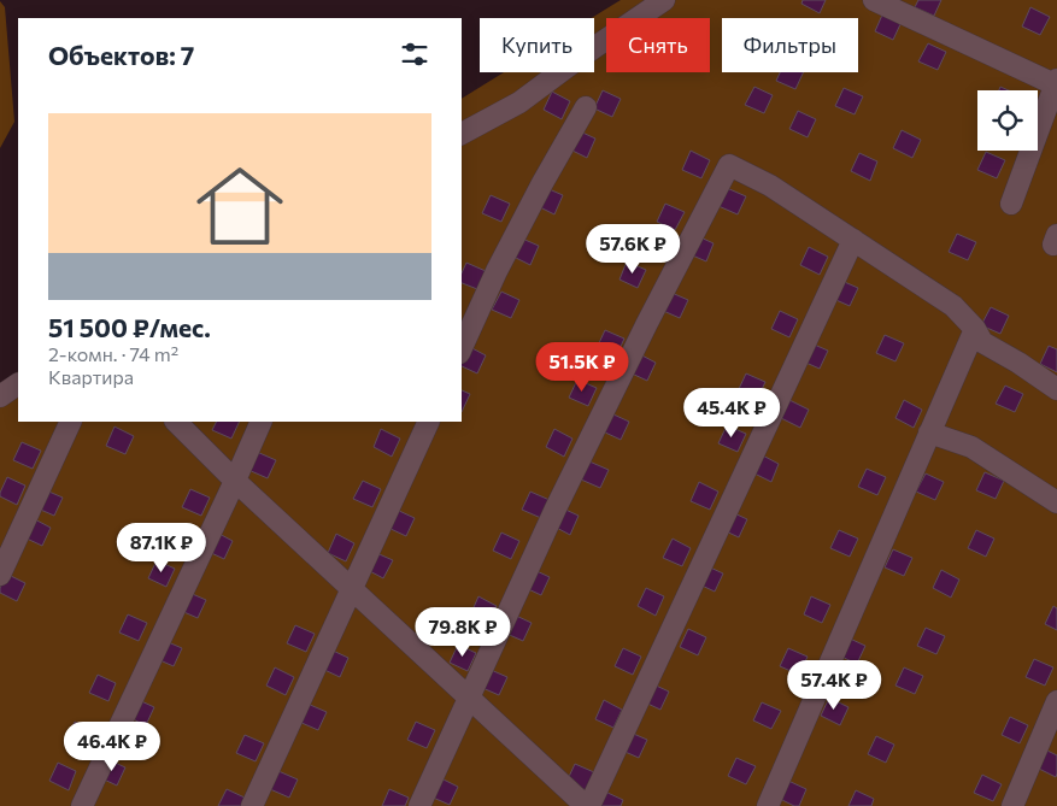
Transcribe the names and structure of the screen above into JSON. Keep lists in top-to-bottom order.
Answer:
{
  "page": {
    "chip": ["Купить", "Снять", "Фильтры"],
    "heading": "Объектов: 7",
    "list": [
      {
        "name": "51 500 ₽/мес.",
        "note": "2-комн. · 74 m² · Квартира"
      }
    ],
    "price": [
      "57.6K ₽",
      "51.5K ₽",
      "45.4K ₽",
      "87.1K ₽",
      "79.8K ₽",
      "57.4K ₽",
      "46.4K ₽"
    ]
  }
}
